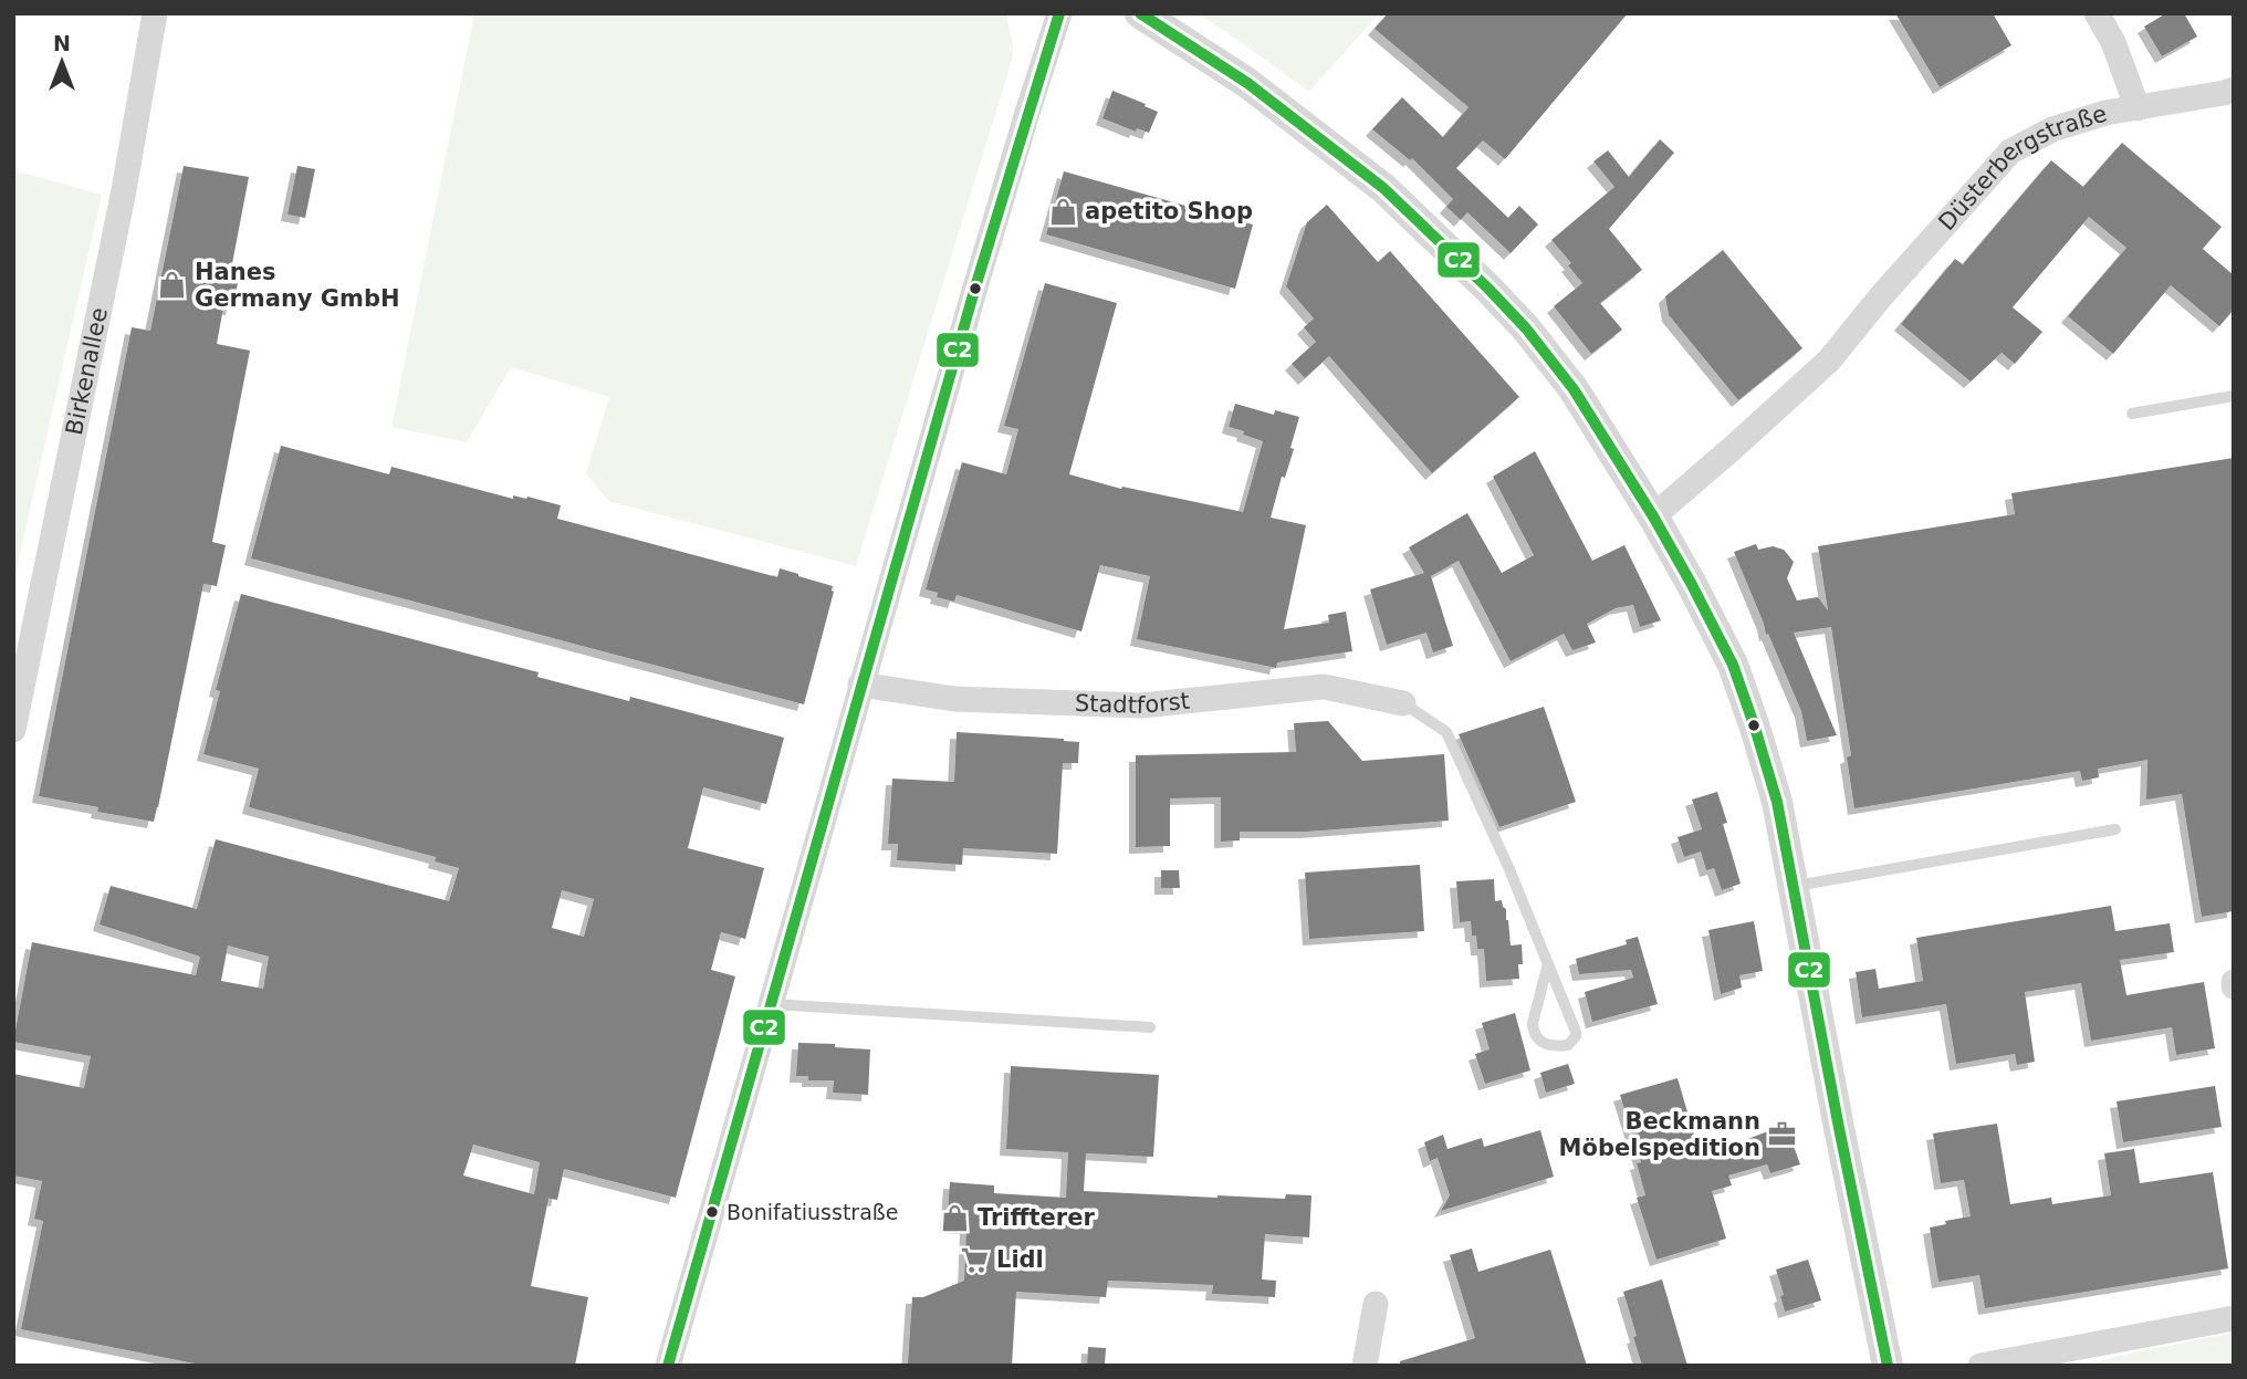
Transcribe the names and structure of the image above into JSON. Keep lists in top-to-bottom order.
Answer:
{
  "streets": {
    "street": ["Düsterbergstraße", "Birkenallee", "Stadtforst"]
  },
  "places": {
    "shop": ["apetito Shop", "Hanes Germany GmbH", "Triffterer"],
    "office": ["Beckmann Möbelspedition"],
    "other": ["Bonifatiusstraße"],
    "supermarket": ["Lidl"]
  },
  "lines": ["transit line C2"],
  "north": "top"
}
